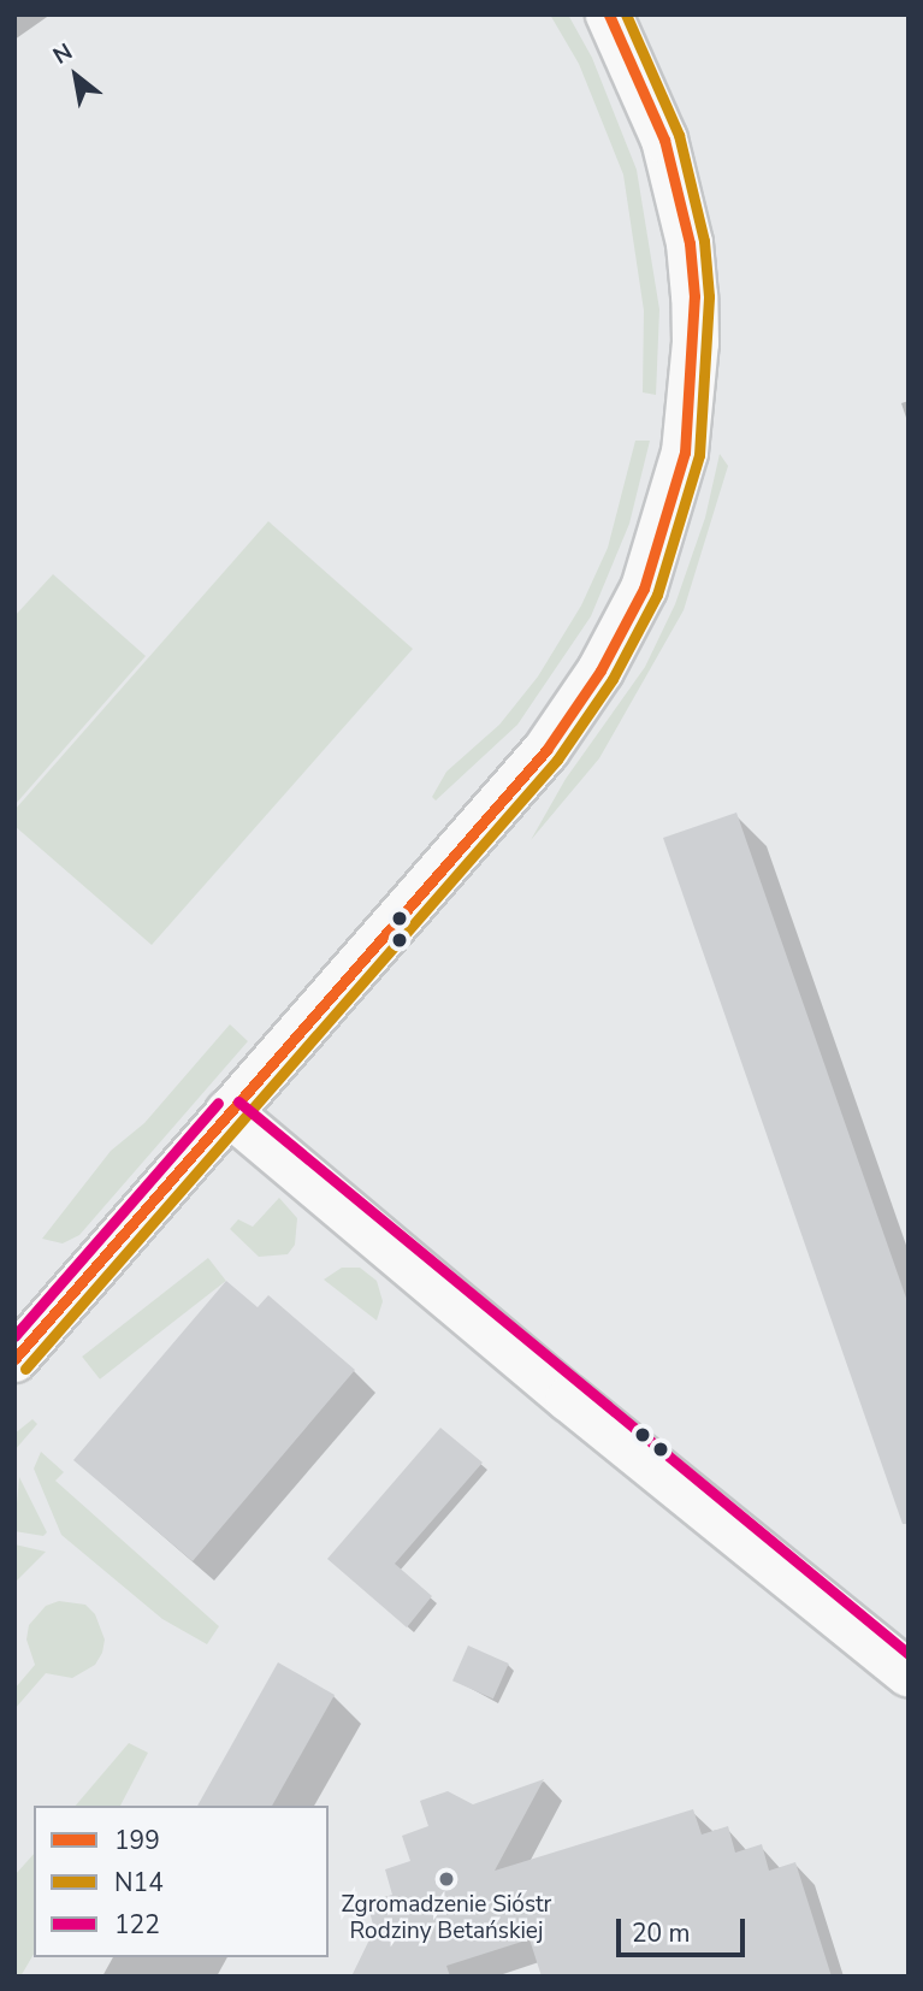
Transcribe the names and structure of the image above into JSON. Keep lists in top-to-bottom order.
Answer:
{
  "places": ["Zgromadzenie Sióstr Rodziny Betańskiej"],
  "lines": ["transit line 199", "transit line N14", "transit line 122"],
  "legend": ["199", "N14", "122"],
  "scale_bar": "20 m",
  "north": "top left"
}
